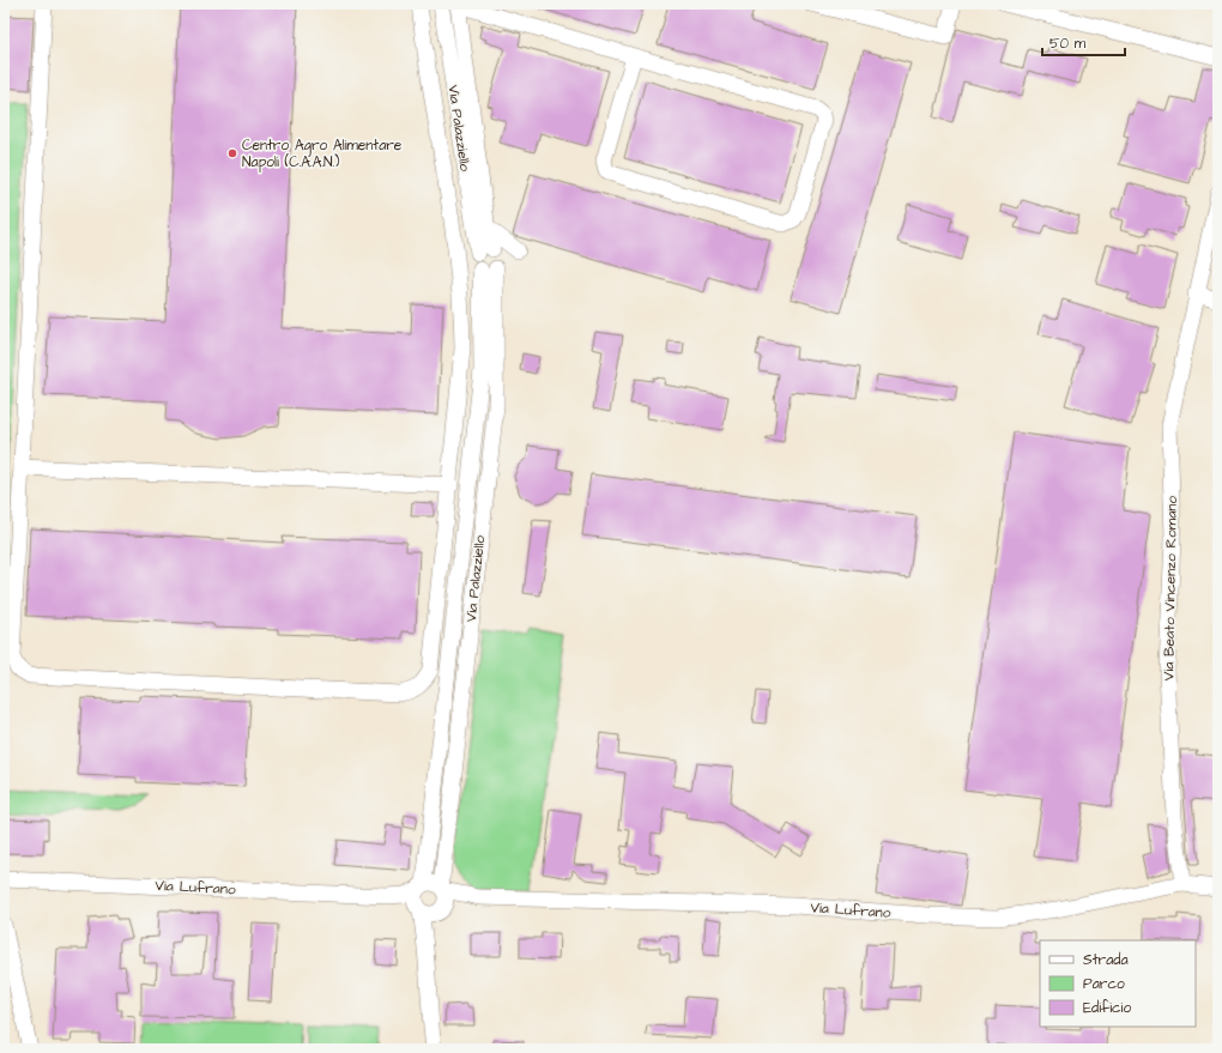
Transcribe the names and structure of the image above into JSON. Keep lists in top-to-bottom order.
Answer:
{
  "streets": {
    "street": ["Via Palazziello", "Via Beato Vincenzo Romano", "Via Lufrano"]
  },
  "crossings": [
    ["Via Palazziello", "Via Lufrano"],
    ["Via Beato Vincenzo Romano", "Via Lufrano"]
  ],
  "places": ["Centro Agro Alimentare Napoli (C.A.A.N.)"],
  "legend": ["Strada", "Parco", "Edificio"],
  "scale_bar": "50 m"
}
